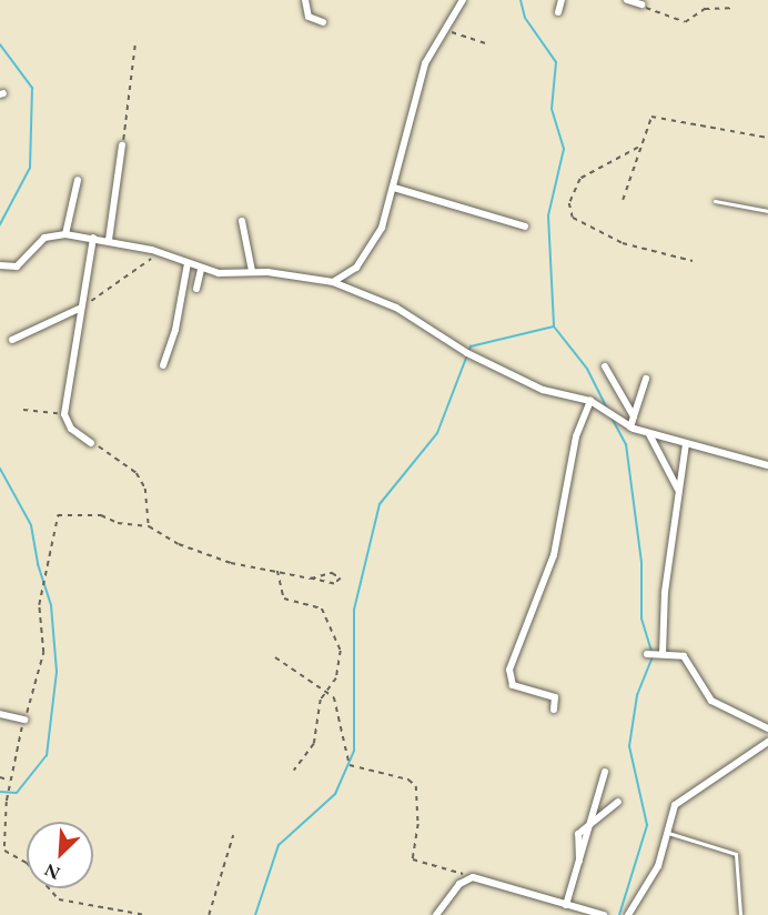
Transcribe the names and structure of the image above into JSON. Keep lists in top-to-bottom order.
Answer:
{
  "north": "bottom left"
}
